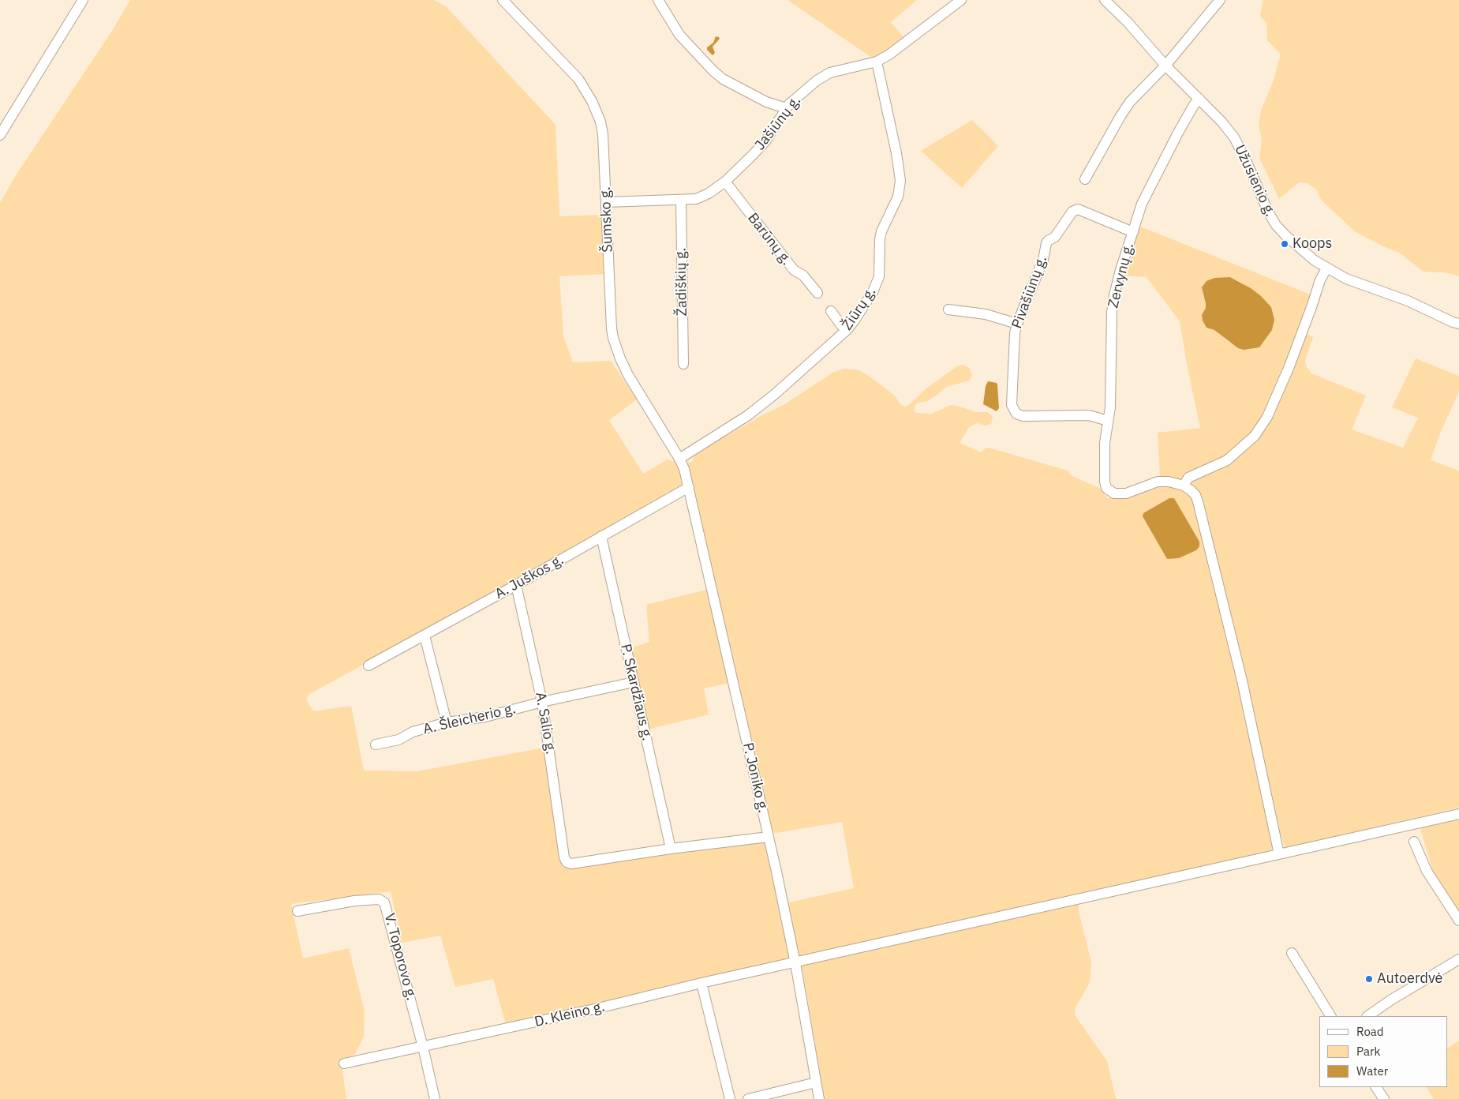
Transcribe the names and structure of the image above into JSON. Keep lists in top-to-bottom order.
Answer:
{
  "streets": {
    "street": [
      "Jašiūnų g.",
      "Užusienio g.",
      "Šumsko g.",
      "Barūnų g.",
      "Zervynų g.",
      "Žadiškių g.",
      "Pivašiūnų g.",
      "Žiūrų g.",
      "A. Juškos g.",
      "P. Skardžiaus g.",
      "A. Šleicherio g.",
      "A. Salio g.",
      "P. Joniko g.",
      "V. Toporovo g.",
      "D. Kleino g."
    ]
  },
  "crossings": [
    ["Jašiūnų g.", "Šumsko g."],
    ["Jašiūnų g.", "Barūnų g."],
    ["Jašiūnų g.", "Žadiškių g."],
    ["Jašiūnų g.", "Žiūrų g."],
    ["Užusienio g.", "Zervynų g."],
    ["Šumsko g.", "Žiūrų g."],
    ["Šumsko g.", "P. Joniko g."],
    ["Zervynų g.", "Pivašiūnų g."],
    ["Žiūrų g.", "P. Joniko g."],
    ["A. Juškos g.", "P. Skardžiaus g."],
    ["A. Juškos g.", "A. Salio g."],
    ["A. Juškos g.", "P. Joniko g."],
    ["P. Skardžiaus g.", "A. Šleicherio g."],
    ["P. Skardžiaus g.", "A. Salio g."],
    ["A. Šleicherio g.", "A. Salio g."],
    ["P. Joniko g.", "D. Kleino g."],
    ["V. Toporovo g.", "D. Kleino g."]
  ],
  "places": ["Koops", "Autoerdvė"],
  "legend": ["Road", "Park", "Water"]
}
